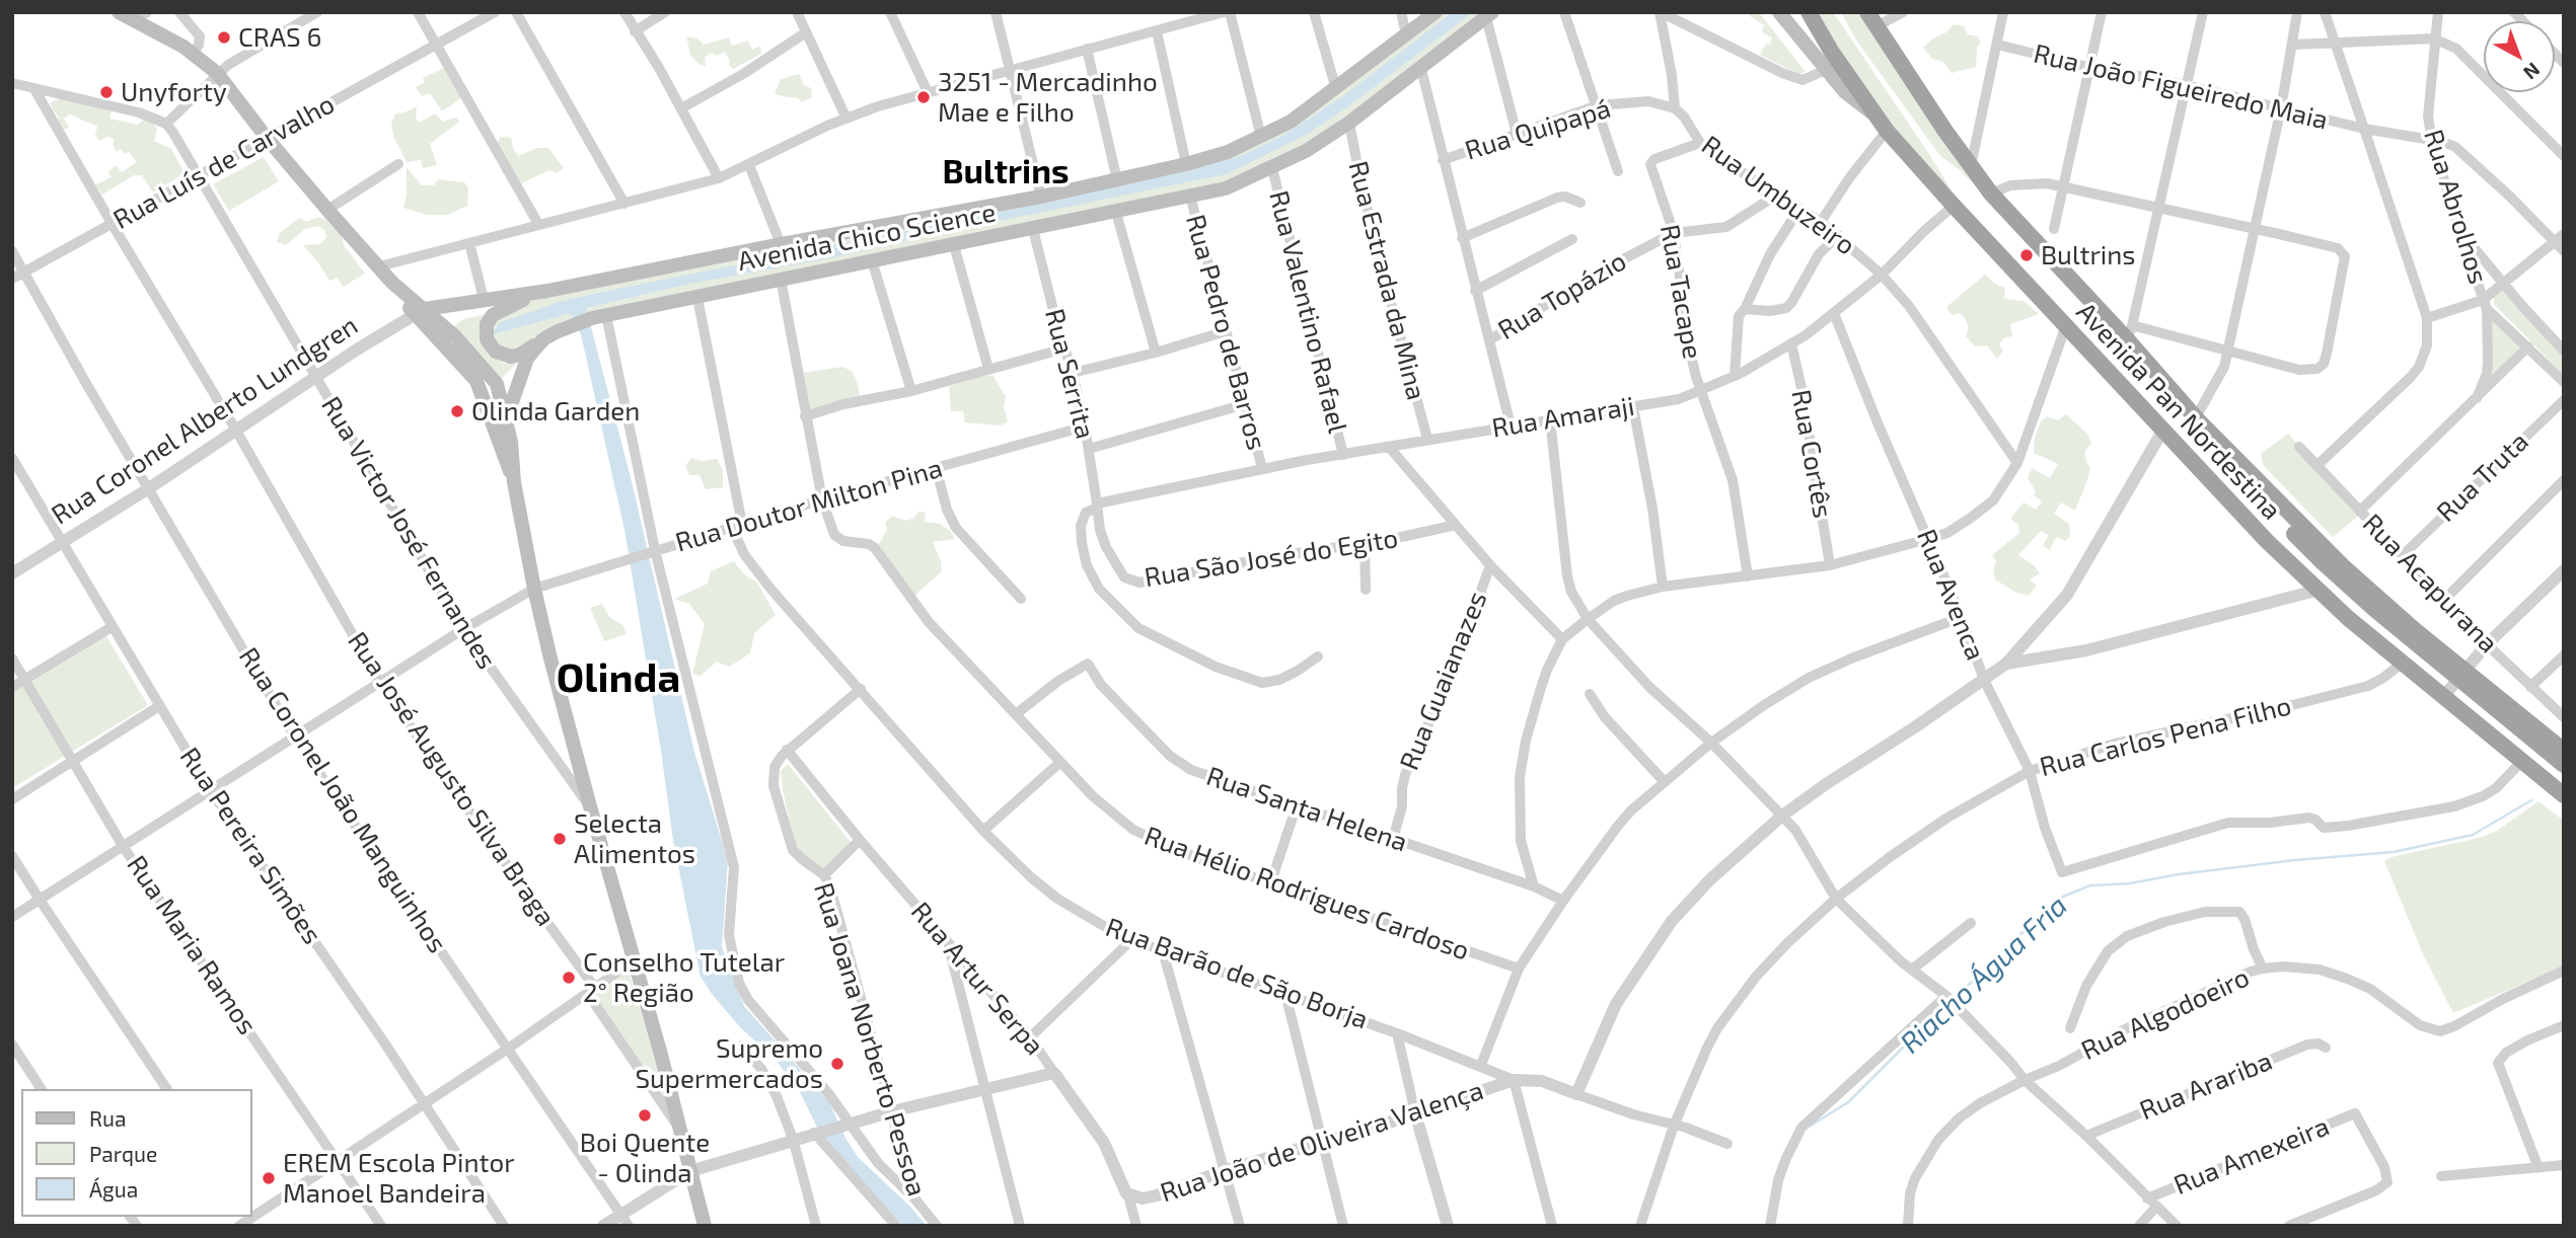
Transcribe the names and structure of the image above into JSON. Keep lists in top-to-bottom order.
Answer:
{
  "streets": {
    "highway": ["Avenida Pan Nordestina"],
    "main road": ["Avenida Chico Science"],
    "street": [
      "Rua João Figueiredo Maia",
      "Rua Quipapá",
      "Rua Luís de Carvalho",
      "Rua Umbuzeiro",
      "Rua Abrolhos",
      "Rua Estrada da Mina",
      "Rua Tacape",
      "Rua Topázio",
      "Rua Valentino Rafael",
      "Rua Pedro de Barros",
      "Rua Serrita",
      "Rua Amaraji",
      "Rua Coronel Alberto Lundgren",
      "Rua Cortês",
      "Rua Truta",
      "Rua Doutor Milton Pina",
      "Rua Victor José Fernandes",
      "Rua São José do Egito",
      "Rua Acapurana",
      "Rua Avenca",
      "Rua Guaianazes",
      "Rua Carlos Pena Filho",
      "Rua José Augusto Silva Braga",
      "Rua Coronel João Manguinhos",
      "Rua Santa Helena",
      "Rua Pereira Simões",
      "Rua Hélio Rodrigues Cardoso",
      "Rua Maria Ramos",
      "Rua Barão de São Borja",
      "Rua Artur Serpa",
      "Rua Algodoeiro",
      "Rua Joana Norberto Pessoa",
      "Rua Arariba",
      "Rua João de Oliveira Valença",
      "Rua Amexeira"
    ]
  },
  "crossings": [
    ["Rua João Figueiredo Maia", "Rua Acapurana"],
    ["Rua Quipapá", "Rua Umbuzeiro"],
    ["Rua Luís de Carvalho", "Rua Victor José Fernandes"],
    ["Rua Luís de Carvalho", "Rua José Augusto Silva Braga"],
    ["Rua Luís de Carvalho", "Rua Coronel João Manguinhos"],
    ["Rua Umbuzeiro", "Rua Tacape"],
    ["Rua Umbuzeiro", "Rua Amaraji"],
    ["Rua Abrolhos", "Rua Acapurana"],
    ["Avenida Chico Science", "Rua Estrada da Mina"],
    ["Avenida Chico Science", "Rua Valentino Rafael"],
    ["Avenida Chico Science", "Rua Pedro de Barros"],
    ["Avenida Chico Science", "Rua Serrita"],
    ["Avenida Chico Science", "Rua Coronel Alberto Lundgren"],
    ["Avenida Chico Science", "Rua Barão de São Borja"],
    ["Rua Estrada da Mina", "Rua Amaraji"],
    ["Rua Tacape", "Rua Topázio"],
    ["Rua Tacape", "Rua Amaraji"],
    ["Rua Valentino Rafael", "Rua Amaraji"],
    ["Rua Pedro de Barros", "Rua Amaraji"],
    ["Rua Serrita", "Rua Amaraji"],
    ["Rua Serrita", "Rua Doutor Milton Pina"],
    ["Rua Serrita", "Rua São José do Egito"],
    ["Avenida Pan Nordestina", "Rua Amaraji"],
    ["Avenida Pan Nordestina", "Rua Avenca"],
    ["Avenida Pan Nordestina", "Rua Carlos Pena Filho"],
    ["Rua Amaraji", "Rua Cortês"],
    ["Rua Amaraji", "Rua São José do Egito"],
    ["Rua Amaraji", "Rua Avenca"],
    ["Rua Coronel Alberto Lundgren", "Rua Victor José Fernandes"],
    ["Rua Coronel Alberto Lundgren", "Rua José Augusto Silva Braga"],
    ["Rua Coronel Alberto Lundgren", "Rua Coronel João Manguinhos"],
    ["Rua Coronel Alberto Lundgren", "Rua Pereira Simões"],
    ["Rua Truta", "Rua Acapurana"],
    ["Rua Doutor Milton Pina", "Rua Victor José Fernandes"],
    ["Rua Doutor Milton Pina", "Rua José Augusto Silva Braga"],
    ["Rua Doutor Milton Pina", "Rua Coronel João Manguinhos"],
    ["Rua Doutor Milton Pina", "Rua Pereira Simões"],
    ["Rua Doutor Milton Pina", "Rua Hélio Rodrigues Cardoso"],
    ["Rua Doutor Milton Pina", "Rua Maria Ramos"],
    ["Rua Doutor Milton Pina", "Rua Barão de São Borja"],
    ["Rua Avenca", "Rua Carlos Pena Filho"],
    ["Rua Guaianazes", "Rua Santa Helena"],
    ["Rua Carlos Pena Filho", "Rua Barão de São Borja"],
    ["Rua Santa Helena", "Rua Hélio Rodrigues Cardoso"],
    ["Rua Barão de São Borja", "Rua Joana Norberto Pessoa"],
    ["Rua Barão de São Borja", "Rua João de Oliveira Valença"],
    ["Rua Artur Serpa", "Rua Joana Norberto Pessoa"],
    ["Rua Artur Serpa", "Rua João de Oliveira Valença"]
  ],
  "districts": ["Bultrins", "Olinda"],
  "water": ["Riacho Água Fria"],
  "places": [
    "CRAS 6",
    "Unyforty",
    "3251 - Mercadinho Mae e Filho",
    "Bultrins",
    "Olinda Garden",
    "Selecta Alimentos",
    "Conselho Tutelar 2° Região",
    "Supremo Supermercados",
    "Boi Quente - Olinda",
    "EREM Escola Pintor Manoel Bandeira"
  ],
  "legend": ["Rua", "Parque", "Água"],
  "north": "bottom right"
}
